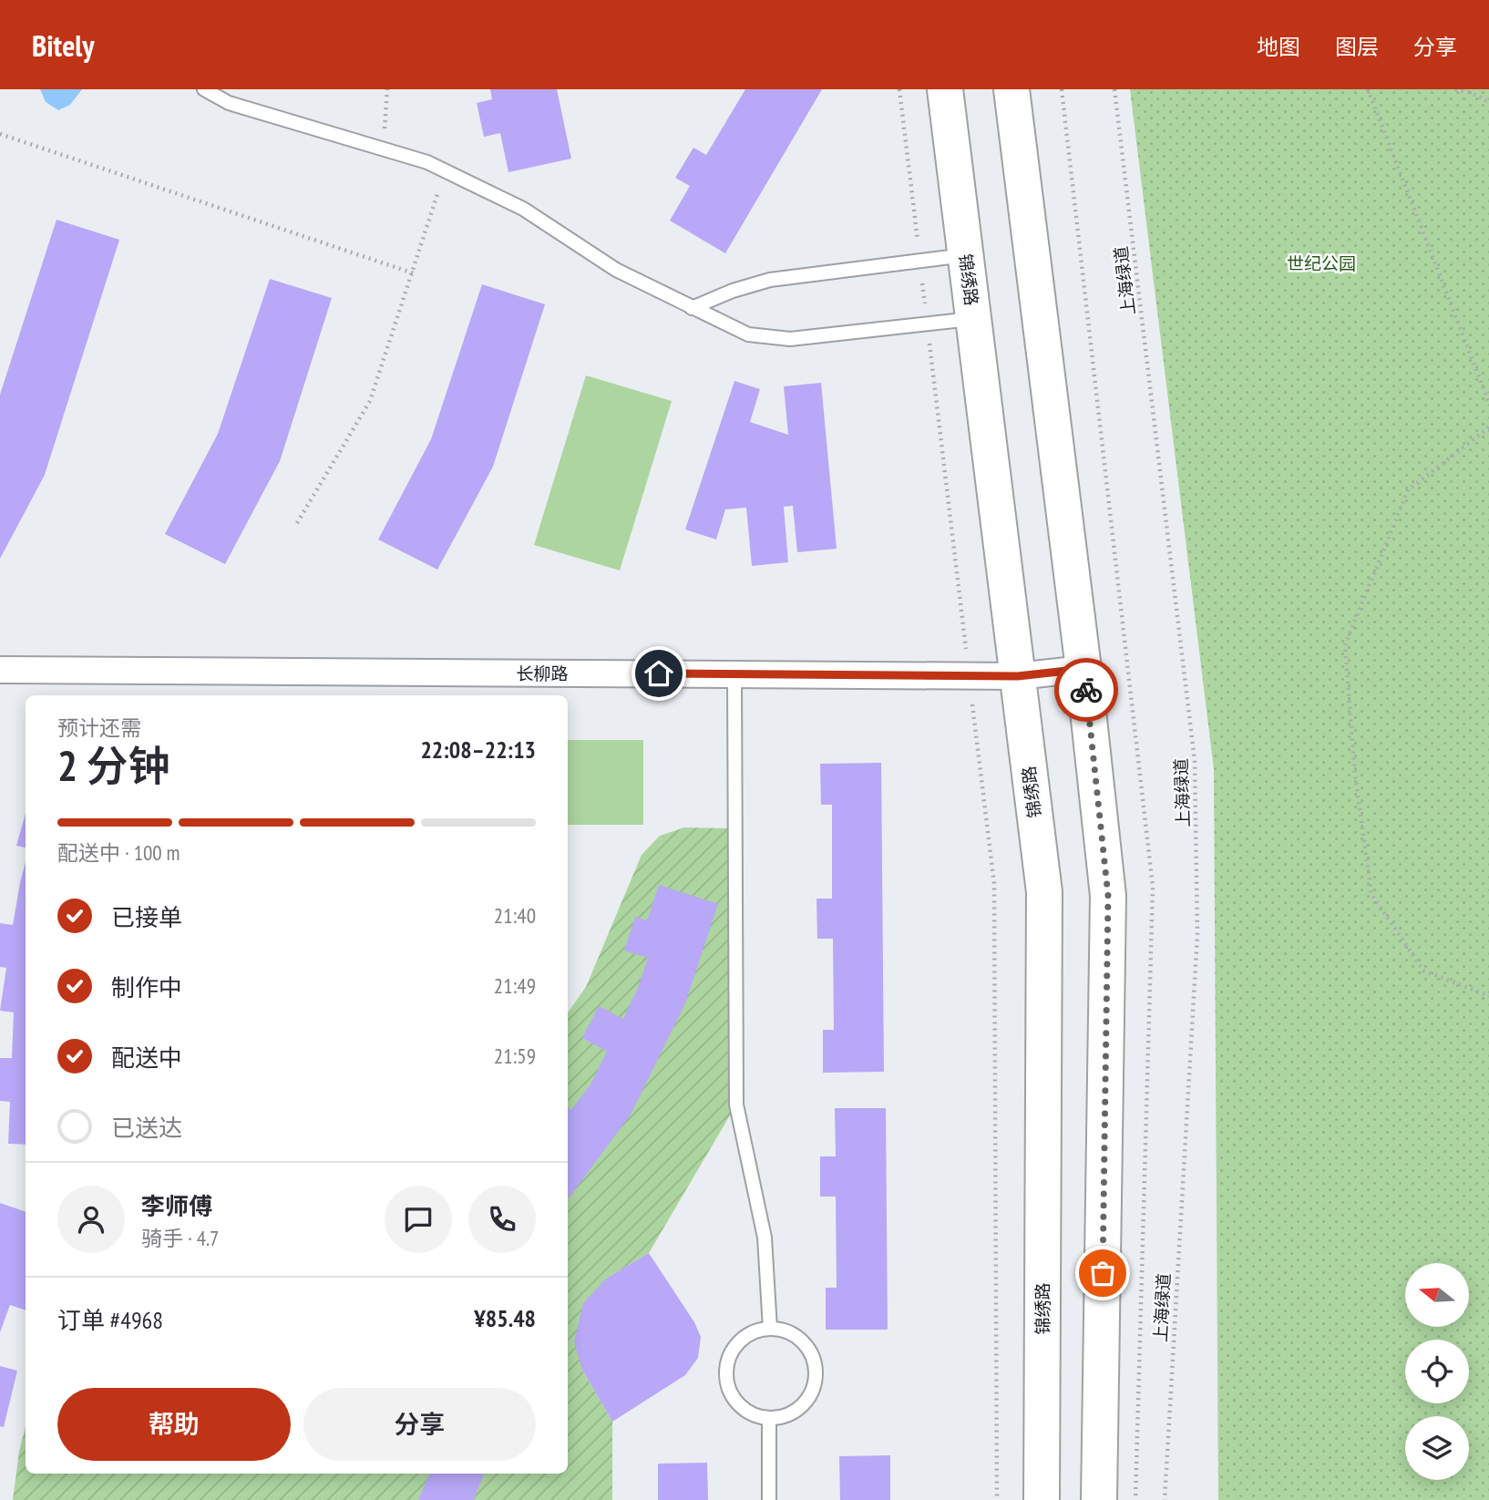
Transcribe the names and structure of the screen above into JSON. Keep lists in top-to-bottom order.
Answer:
{
  "streets": {
    "main road": ["锦绣路"],
    "street": ["长柳路"],
    "path": ["上海绿道"]
  },
  "crossings": [
    ["锦绣路", "长柳路"]
  ],
  "parks": ["世纪公园"],
  "north": "left",
  "page": {
    "header": "Bitely",
    "nav": ["地图", "图层", "分享"],
    "heading": ["2 分钟", "预计还需", "22:08–22:13"],
    "panel": [
      "李师傅",
      "骑手 · 4.7",
      "订单 #4968",
      "¥85.48"
    ],
    "bar": "配送中 · 100 m",
    "list": [
      ["已接单", "21:40"],
      ["制作中", "21:49"],
      ["配送中", "21:59"],
      "已送达"
    ],
    "buttons": ["帮助", "分享"]
  }
}
